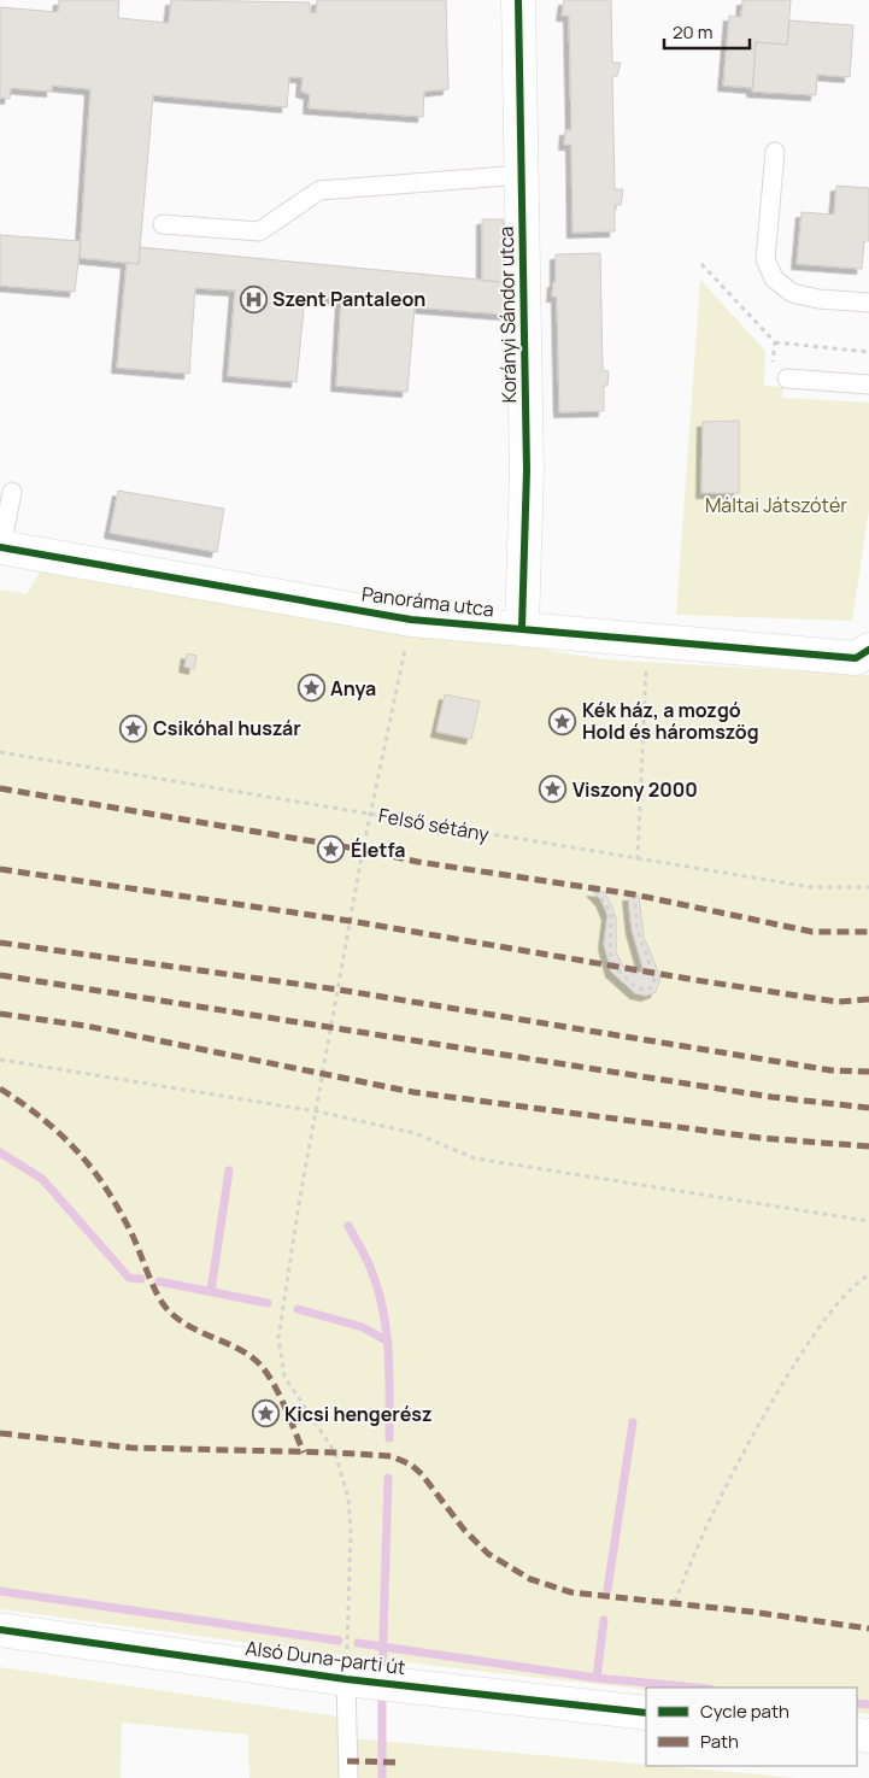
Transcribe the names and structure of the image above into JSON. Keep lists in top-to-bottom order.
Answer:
{
  "streets": {
    "street": ["Korányi Sándor utca", "Panoráma utca", "Alsó Duna-parti út"],
    "path": ["Felső sétány"]
  },
  "crossings": [
    ["Korányi Sándor utca", "Panoráma utca"]
  ],
  "parks": ["Máltai Játszótér"],
  "places": {
    "hospital": ["Szent Pantaleon"],
    "place": [
      "Anya",
      "Kék ház, a mozgó Hold és háromszög",
      "Csikóhal huszár",
      "Viszony 2000",
      "Életfa",
      "Kicsi hengerész"
    ]
  },
  "legend": ["Cycle path", "Path"],
  "scale_bar": "20 m"
}
